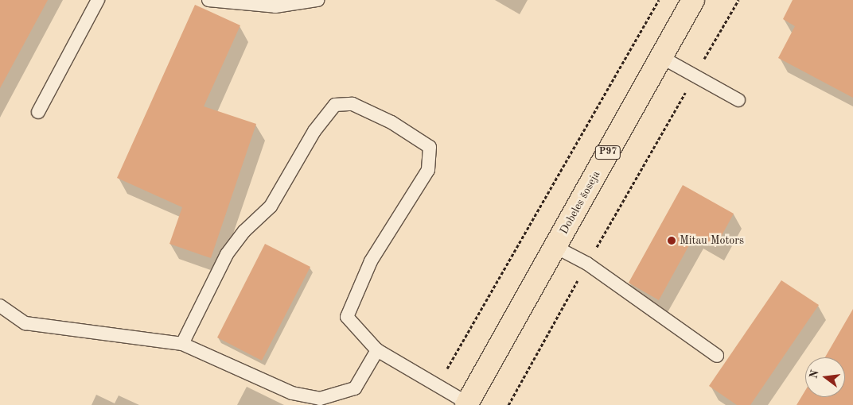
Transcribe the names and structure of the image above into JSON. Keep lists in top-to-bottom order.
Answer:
{
  "streets": {
    "main road": ["P97", "Dobeles šoseja"]
  },
  "places": ["Mitau Motors"],
  "north": "left"
}
